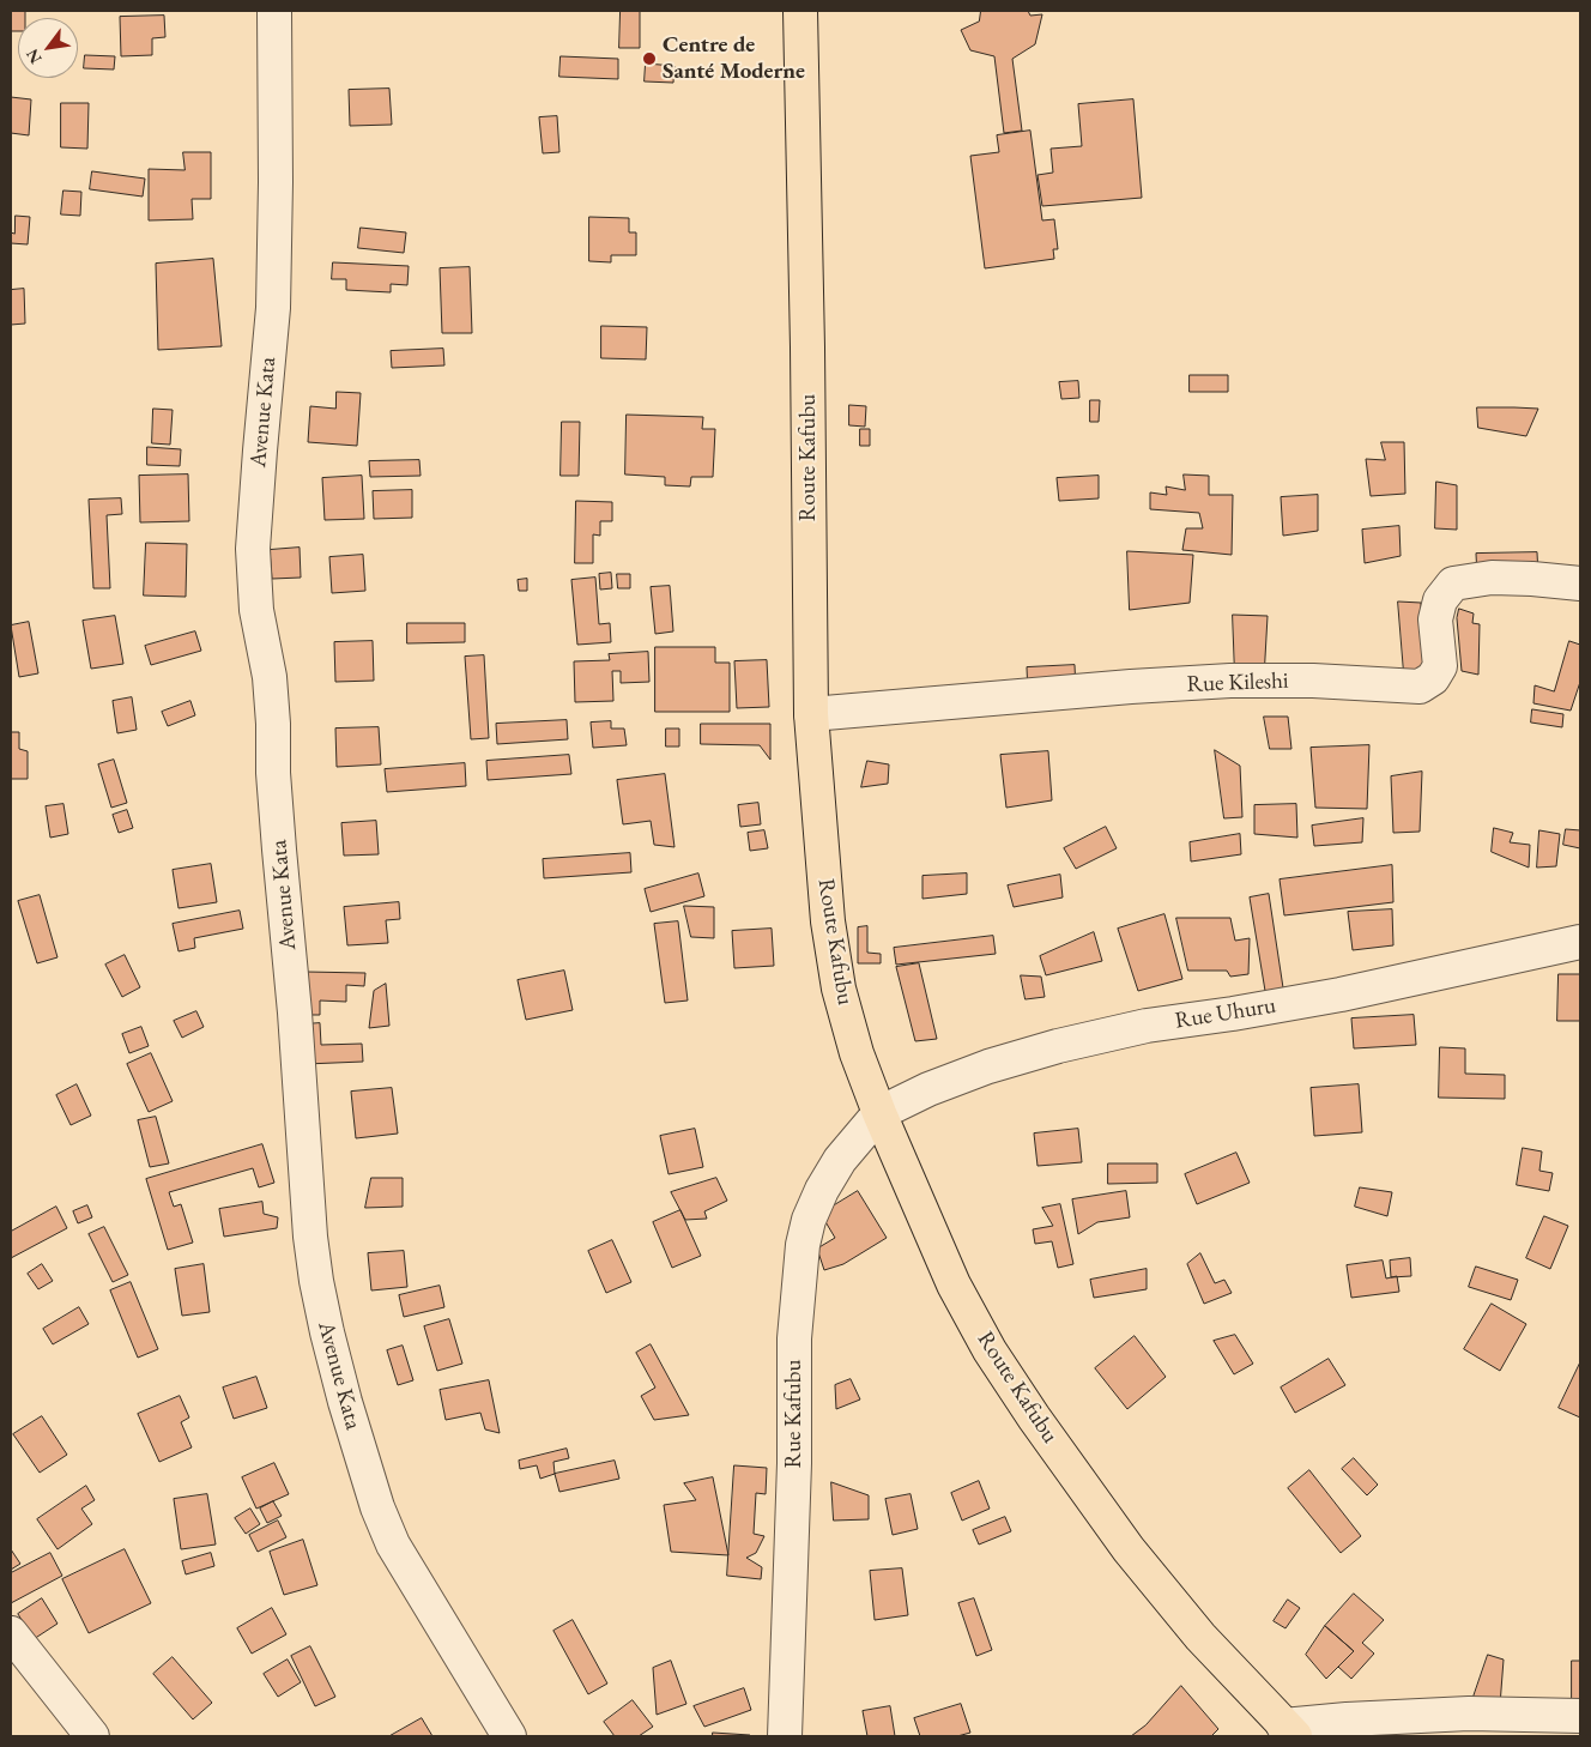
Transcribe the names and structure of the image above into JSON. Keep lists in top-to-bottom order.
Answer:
{
  "streets": {
    "main road": ["Route Kafubu"],
    "street": [
      "Avenue Kata",
      "Rue Kileshi",
      "Rue Uhuru",
      "Rue Kafubu"
    ]
  },
  "crossings": [
    ["Route Kafubu", "Rue Kileshi"],
    ["Route Kafubu", "Rue Uhuru"],
    ["Route Kafubu", "Rue Kafubu"],
    ["Rue Uhuru", "Rue Kafubu"]
  ],
  "places": ["Centre de Santé Moderne"],
  "north": "bottom left"
}
